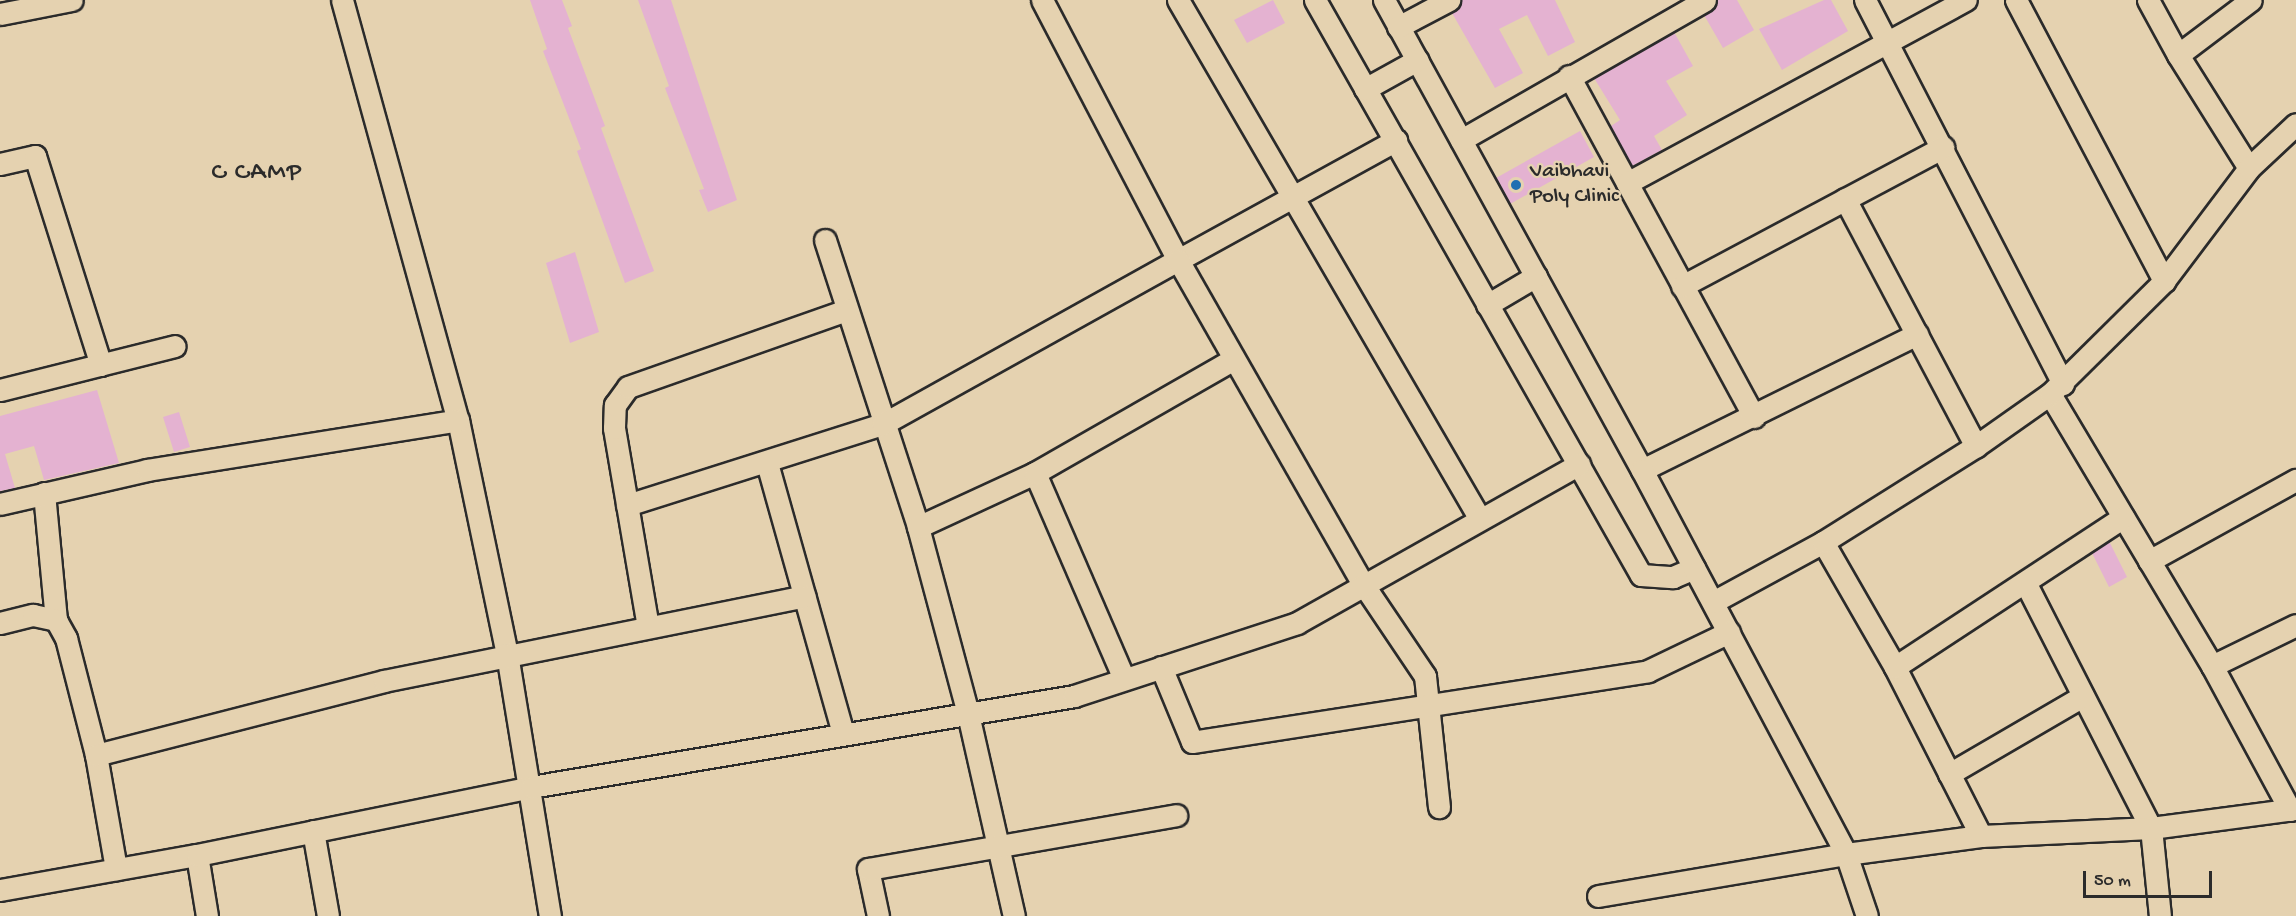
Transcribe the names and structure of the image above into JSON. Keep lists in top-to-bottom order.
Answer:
{
  "districts": ["C CAMP"],
  "places": ["Vaibhavi Poly Clinic"],
  "scale_bar": "50 m"
}
